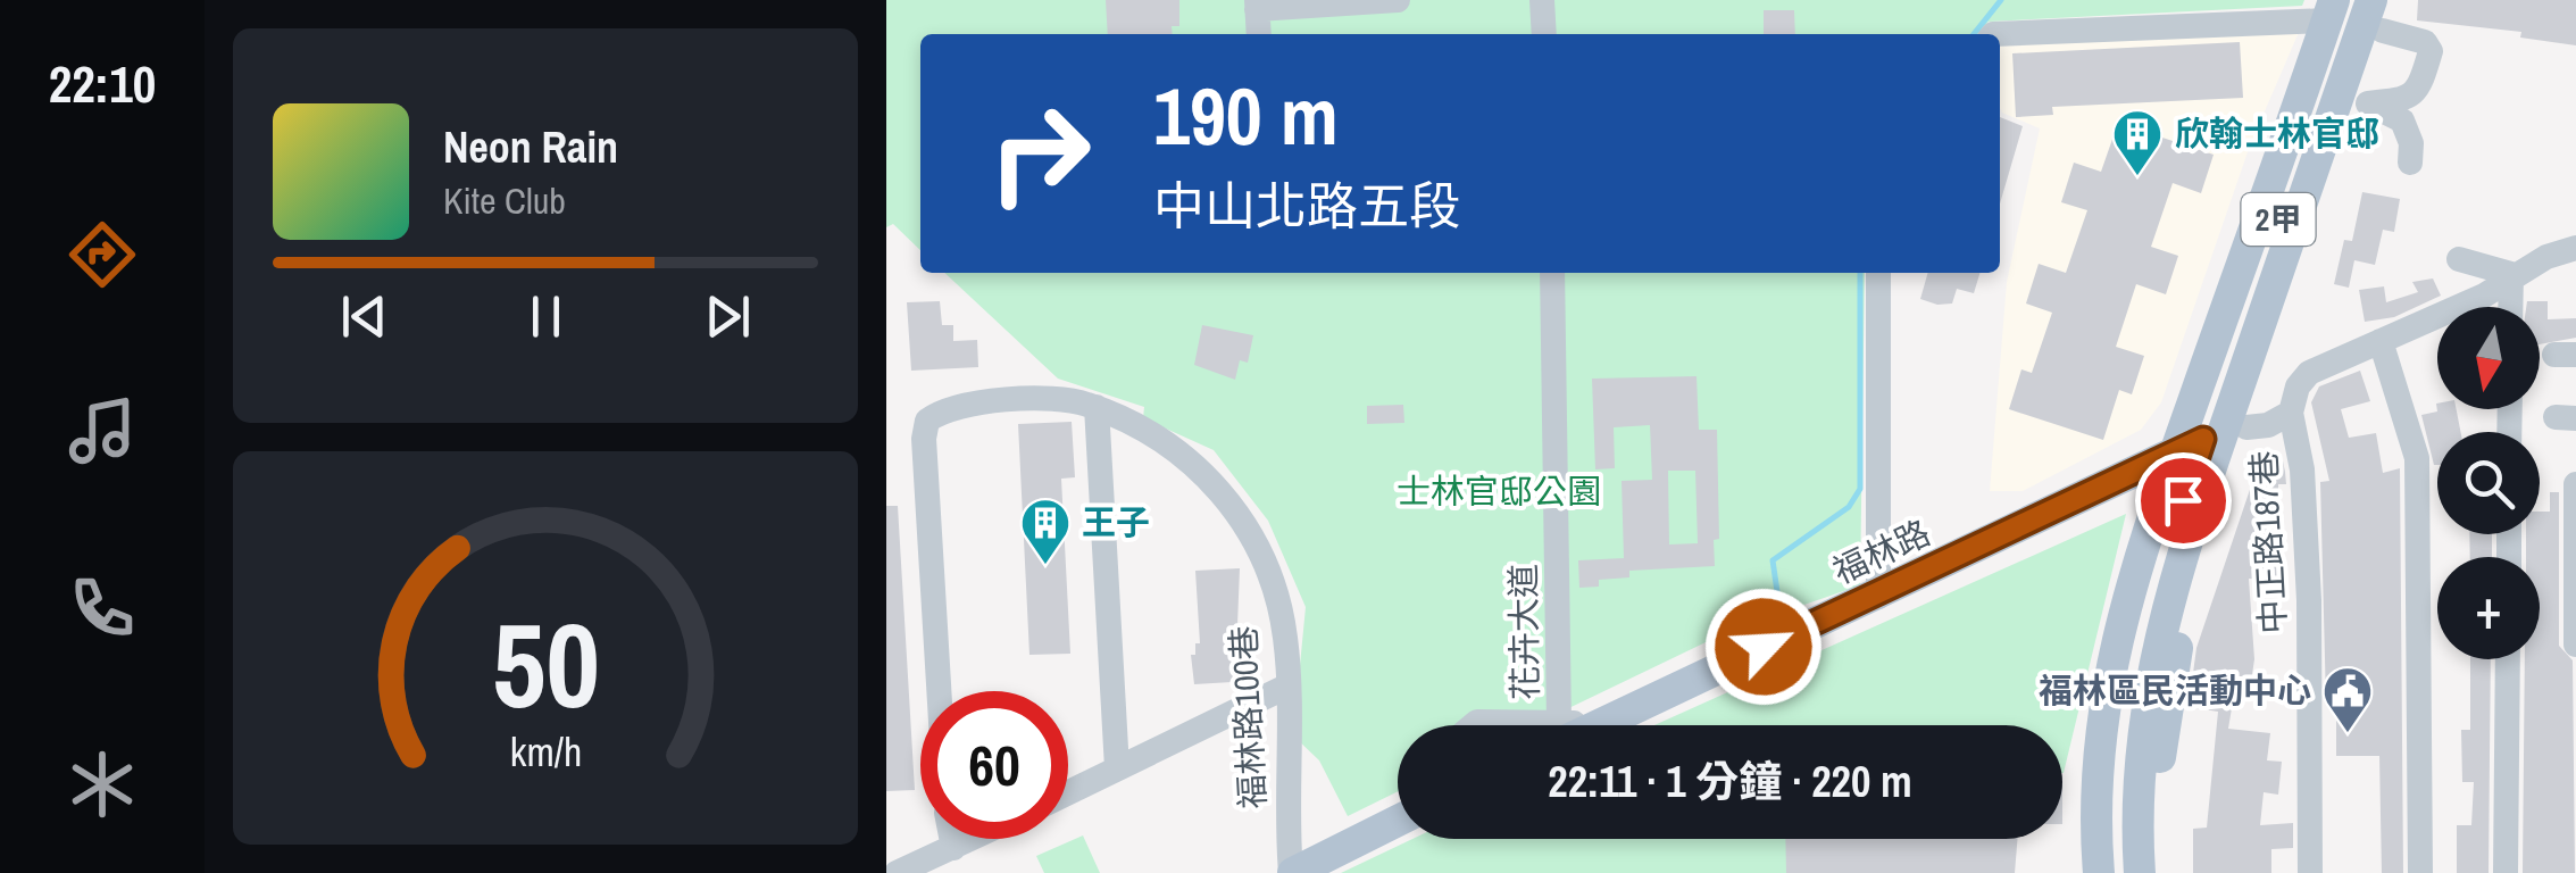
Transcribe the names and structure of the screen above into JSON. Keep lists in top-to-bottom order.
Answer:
{
  "streets": {
    "main road": ["2甲", "福林路"],
    "street": ["中正路187巷", "花卉大道", "福林路100巷"]
  },
  "crossings": [
    ["2甲", "福林路"]
  ],
  "parks": ["士林官邸公園"],
  "places": {
    "building": ["欣翰士林官邸", "王子"],
    "public building": ["福林區民活動中心"]
  },
  "north": "bottom",
  "page": {
    "tabs": "22:10",
    "turn": ["190 m", "中山北路五段"],
    "song": ["Neon Rain", "Kite Club"],
    "map_buttons": "+",
    "limit": "60",
    "trip": "22:11 · 1 分鐘 · 220 m",
    "gauge": ["50", "km/h"]
  }
}
